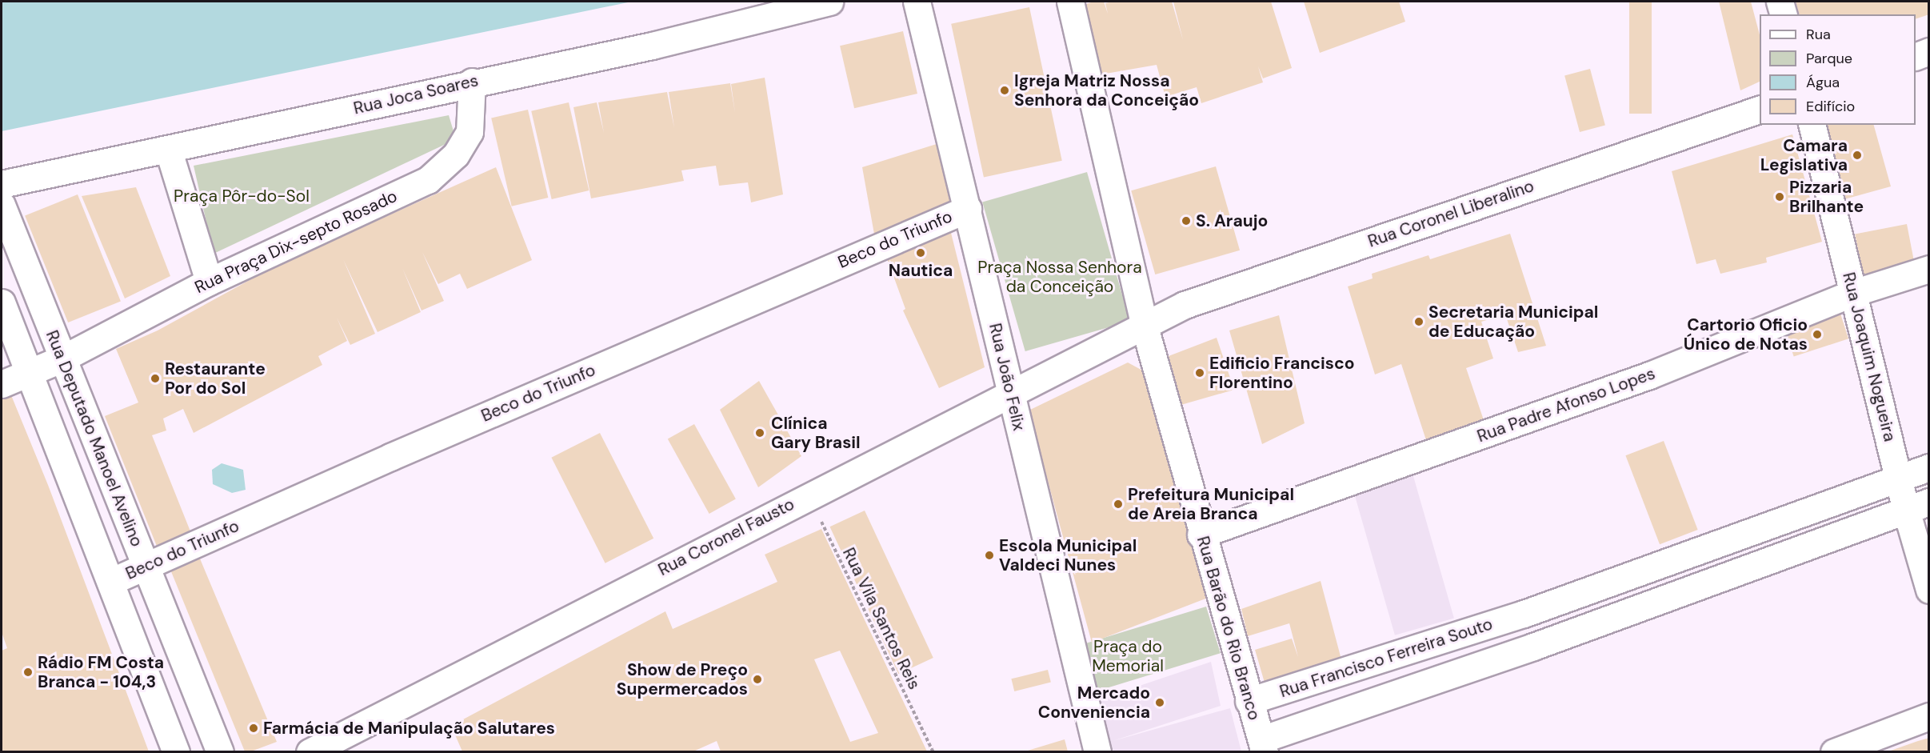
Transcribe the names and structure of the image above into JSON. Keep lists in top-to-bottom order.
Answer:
{
  "streets": {
    "street": [
      "Rua Joca Soares",
      "Rua Coronel Liberalino",
      "Beco do Triunfo",
      "Rua Praça Dix-septo Rosado",
      "Rua Joaquim Nogueira",
      "Rua João Felix",
      "Rua Padre Afonso Lopes",
      "Rua Deputado Manoel Avelino",
      "Rua Coronel Fausto",
      "Rua Barão do Rio Branco",
      "Rua Francisco Ferreira Souto"
    ],
    "path": ["Rua Vila Santos Reis"]
  },
  "crossings": [
    ["Rua Joca Soares", "Rua Praça Dix-septo Rosado"],
    ["Rua Coronel Liberalino", "Rua Coronel Fausto"],
    ["Rua Coronel Liberalino", "Rua Barão do Rio Branco"],
    ["Beco do Triunfo", "Rua João Felix"],
    ["Beco do Triunfo", "Rua Deputado Manoel Avelino"],
    ["Rua Praça Dix-septo Rosado", "Rua Deputado Manoel Avelino"],
    ["Rua Joaquim Nogueira", "Rua Padre Afonso Lopes"],
    ["Rua Joaquim Nogueira", "Rua Francisco Ferreira Souto"],
    ["Rua João Felix", "Rua Coronel Fausto"],
    ["Rua Padre Afonso Lopes", "Rua Barão do Rio Branco"],
    ["Rua Coronel Fausto", "Rua Vila Santos Reis"],
    ["Rua Coronel Fausto", "Rua Barão do Rio Branco"],
    ["Rua Barão do Rio Branco", "Rua Francisco Ferreira Souto"]
  ],
  "parks": ["Praça Pôr-do-Sol", "Praça Nossa Senhora da Conceição", "Praça do Memorial"],
  "places": [
    "Igreja Matriz Nossa Senhora da Conceição",
    "Camara Legislativa",
    "Pizzaria Brilhante",
    "S. Araujo",
    "Nautica",
    "Secretaria Municipal de Educação",
    "Cartorio Oficio Único de Notas",
    "Edificio Francisco Florentino",
    "Restaurante Por do Sol",
    "Clínica Gary Brasil",
    "Prefeitura Municipal de Areia Branca",
    "Escola Municipal Valdeci Nunes",
    "Rádio FM Costa Branca - 104,3",
    "Show de Preço Supermercados",
    "Mercado Conveniencia",
    "Farmácia de Manipulação Salutares"
  ],
  "legend": [
    "Rua",
    "Parque",
    "Água",
    "Edifício"
  ]
}
